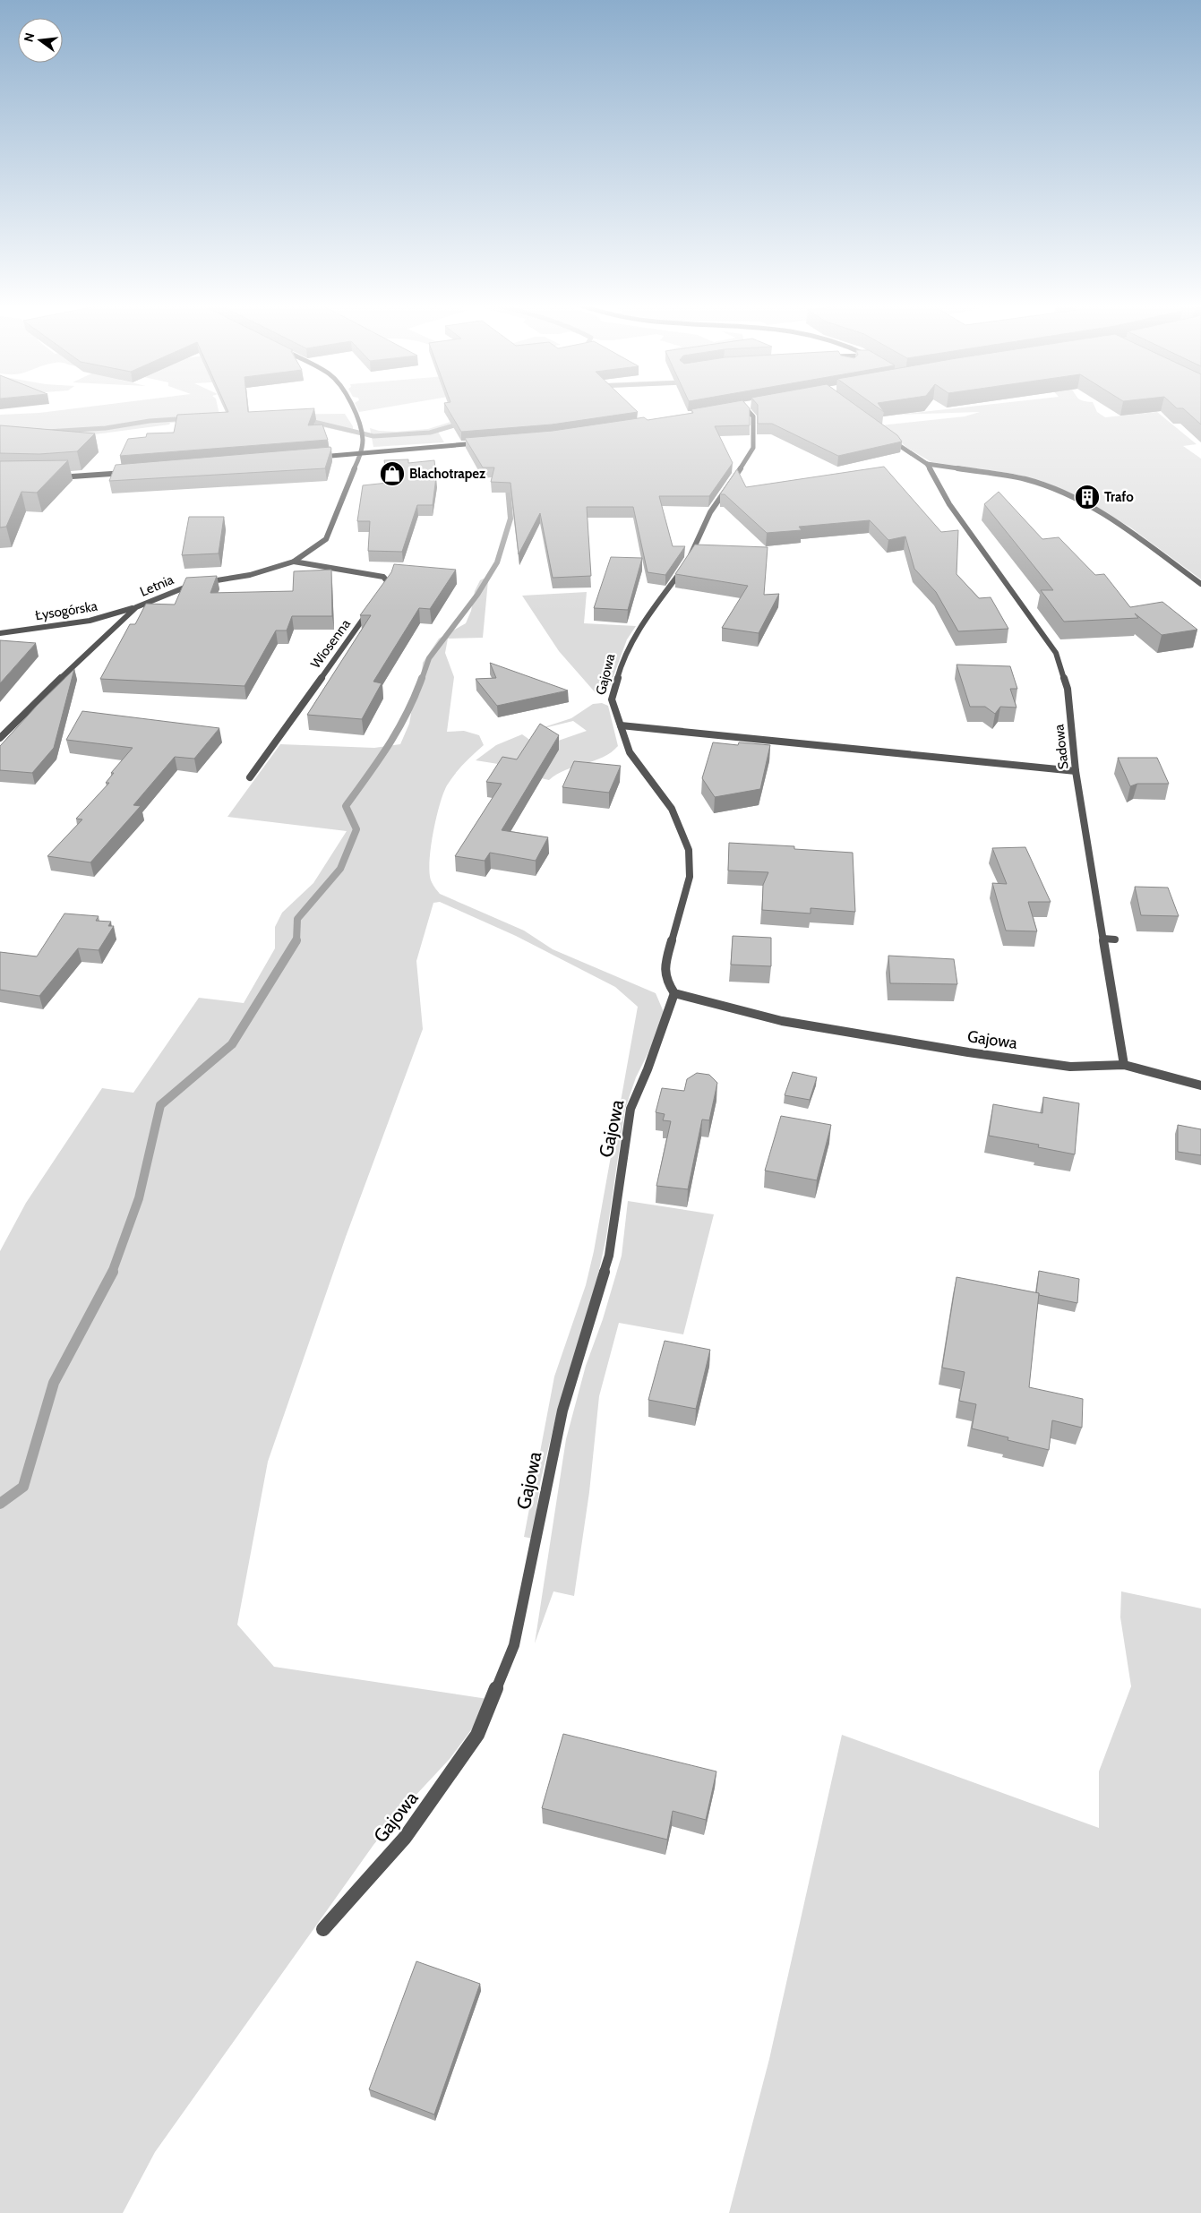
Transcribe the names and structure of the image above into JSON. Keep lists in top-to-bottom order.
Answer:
{
  "streets": {
    "street": [
      "Letnia",
      "Łysogórska",
      "Wiosenna",
      "Gajowa",
      "Sadowa"
    ]
  },
  "crossings": [
    ["Letnia", "Łysogórska"],
    ["Gajowa", "Sadowa"]
  ],
  "places": {
    "shop": ["Blachotrapez"],
    "building": ["Trafo"]
  },
  "north": "left"
}
